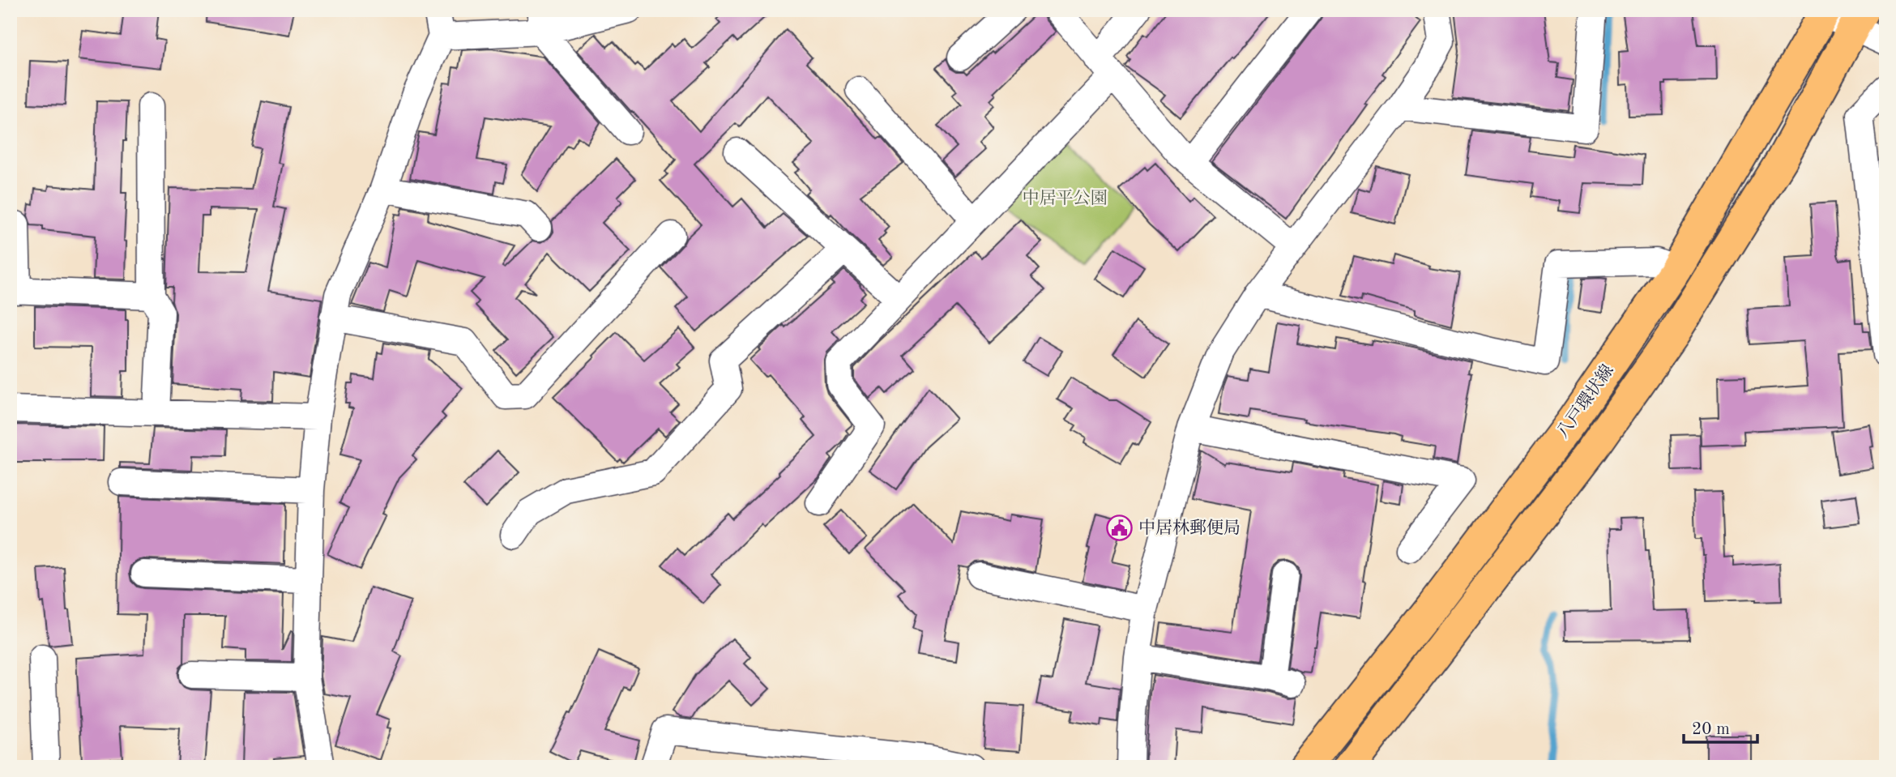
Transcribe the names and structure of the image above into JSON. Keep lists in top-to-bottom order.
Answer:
{
  "streets": {
    "main road": ["八戸環状線"]
  },
  "parks": ["中居平公園"],
  "places": {
    "public building": ["中居林郵便局"]
  },
  "scale_bar": "20 m"
}
